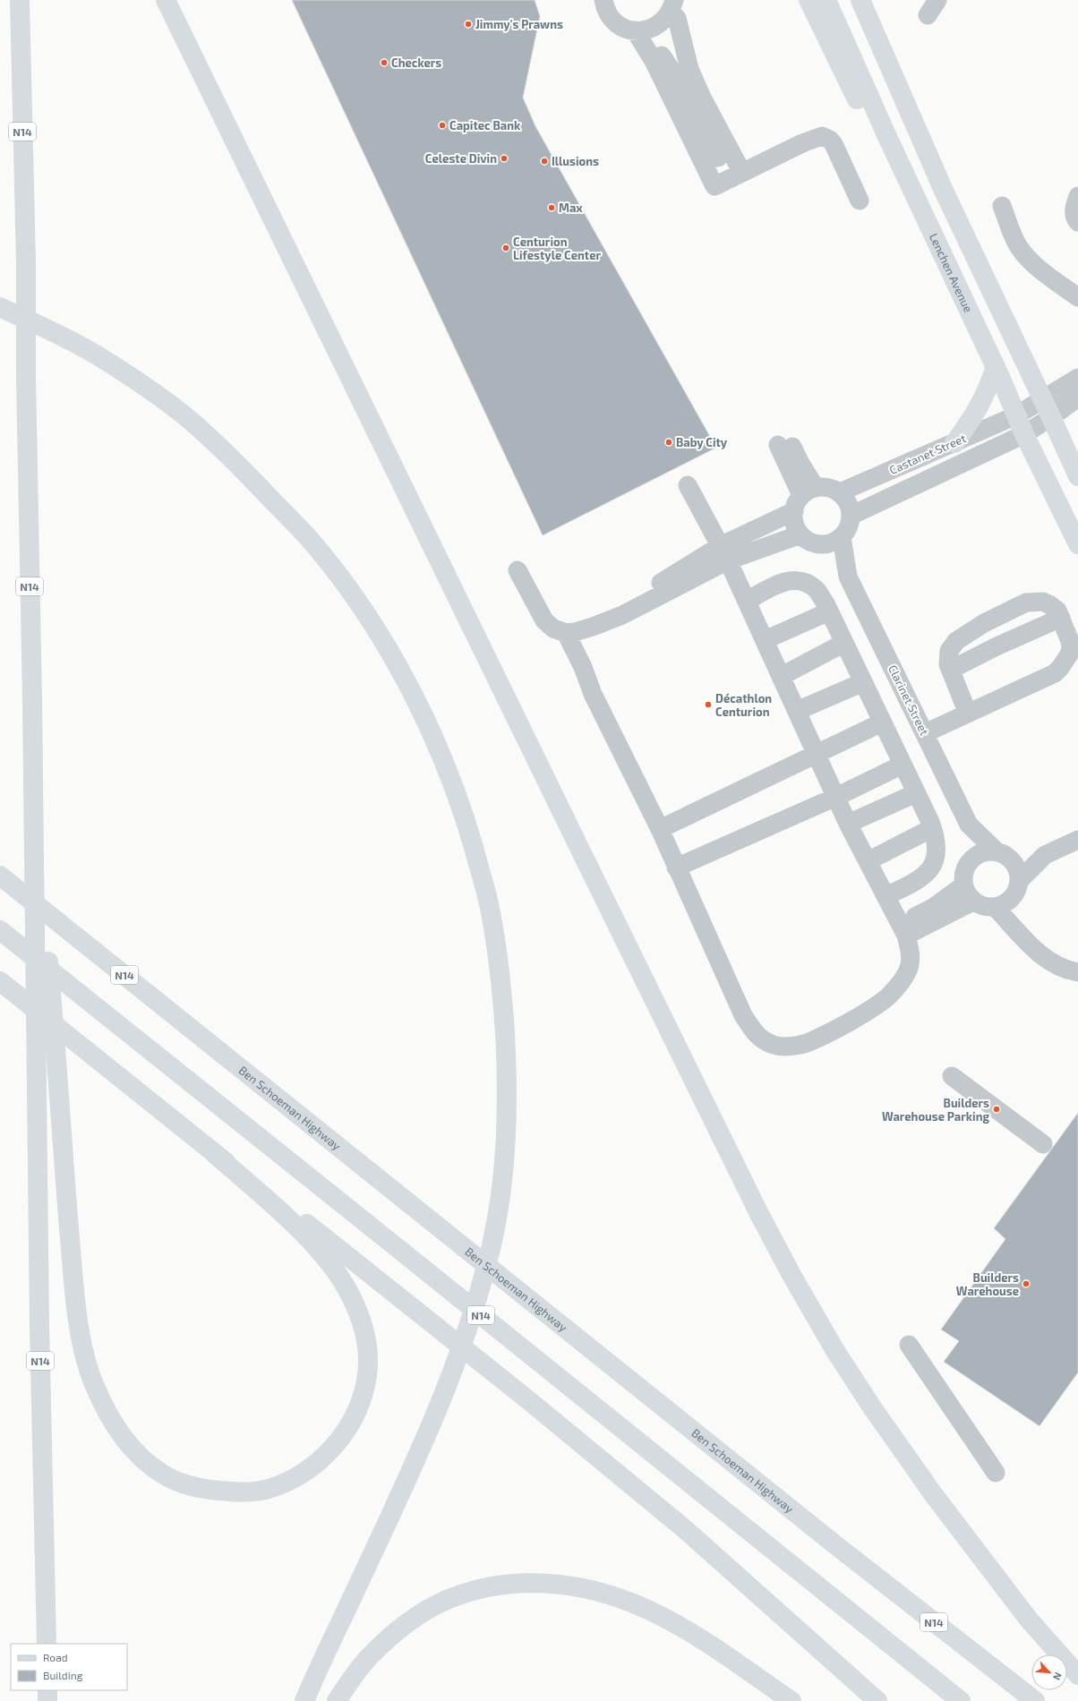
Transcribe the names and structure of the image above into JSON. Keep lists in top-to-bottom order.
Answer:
{
  "streets": {
    "main road": ["N14", "Lenchen Avenue", "Ben Schoeman Highway"],
    "street": ["Castanet Street", "Clarinet Street"]
  },
  "crossings": [
    ["Lenchen Avenue", "Castanet Street"],
    ["Castanet Street", "Clarinet Street"]
  ],
  "places": [
    "Jimmy's Prawns",
    "Checkers",
    "Capitec Bank",
    "Celeste Divin",
    "Illusions",
    "Max",
    "Centurion Lifestyle Center",
    "Baby City",
    "Décathlon Centurion",
    "Builders Warehouse Parking",
    "Builders Warehouse"
  ],
  "legend": ["Road", "Building"],
  "north": "bottom right"
}
